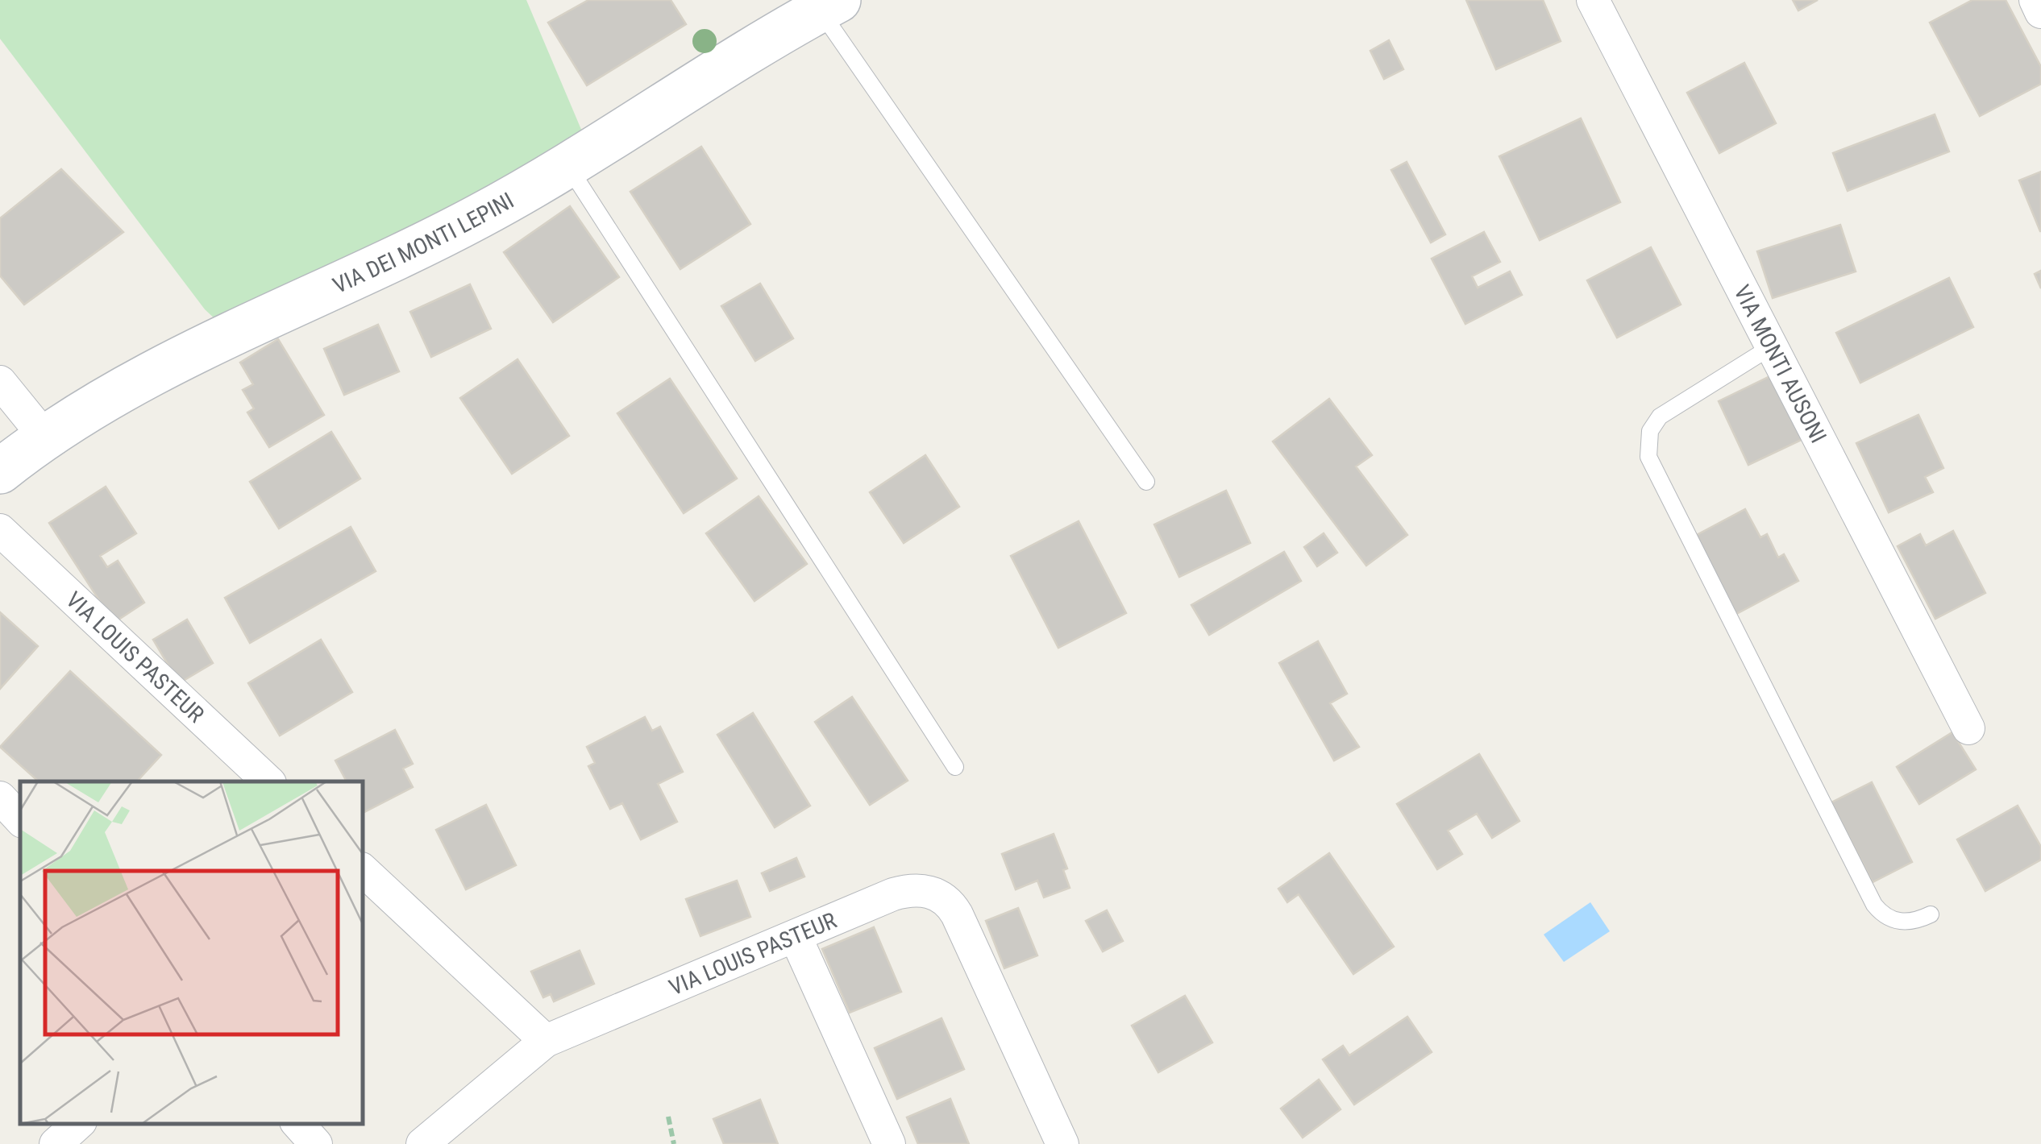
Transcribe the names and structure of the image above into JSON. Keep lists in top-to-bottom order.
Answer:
{
  "streets": {
    "street": ["VIA DEI MONTI LEPINI", "VIA MONTI AUSONI", "VIA LOUIS PASTEUR"]
  }
}
